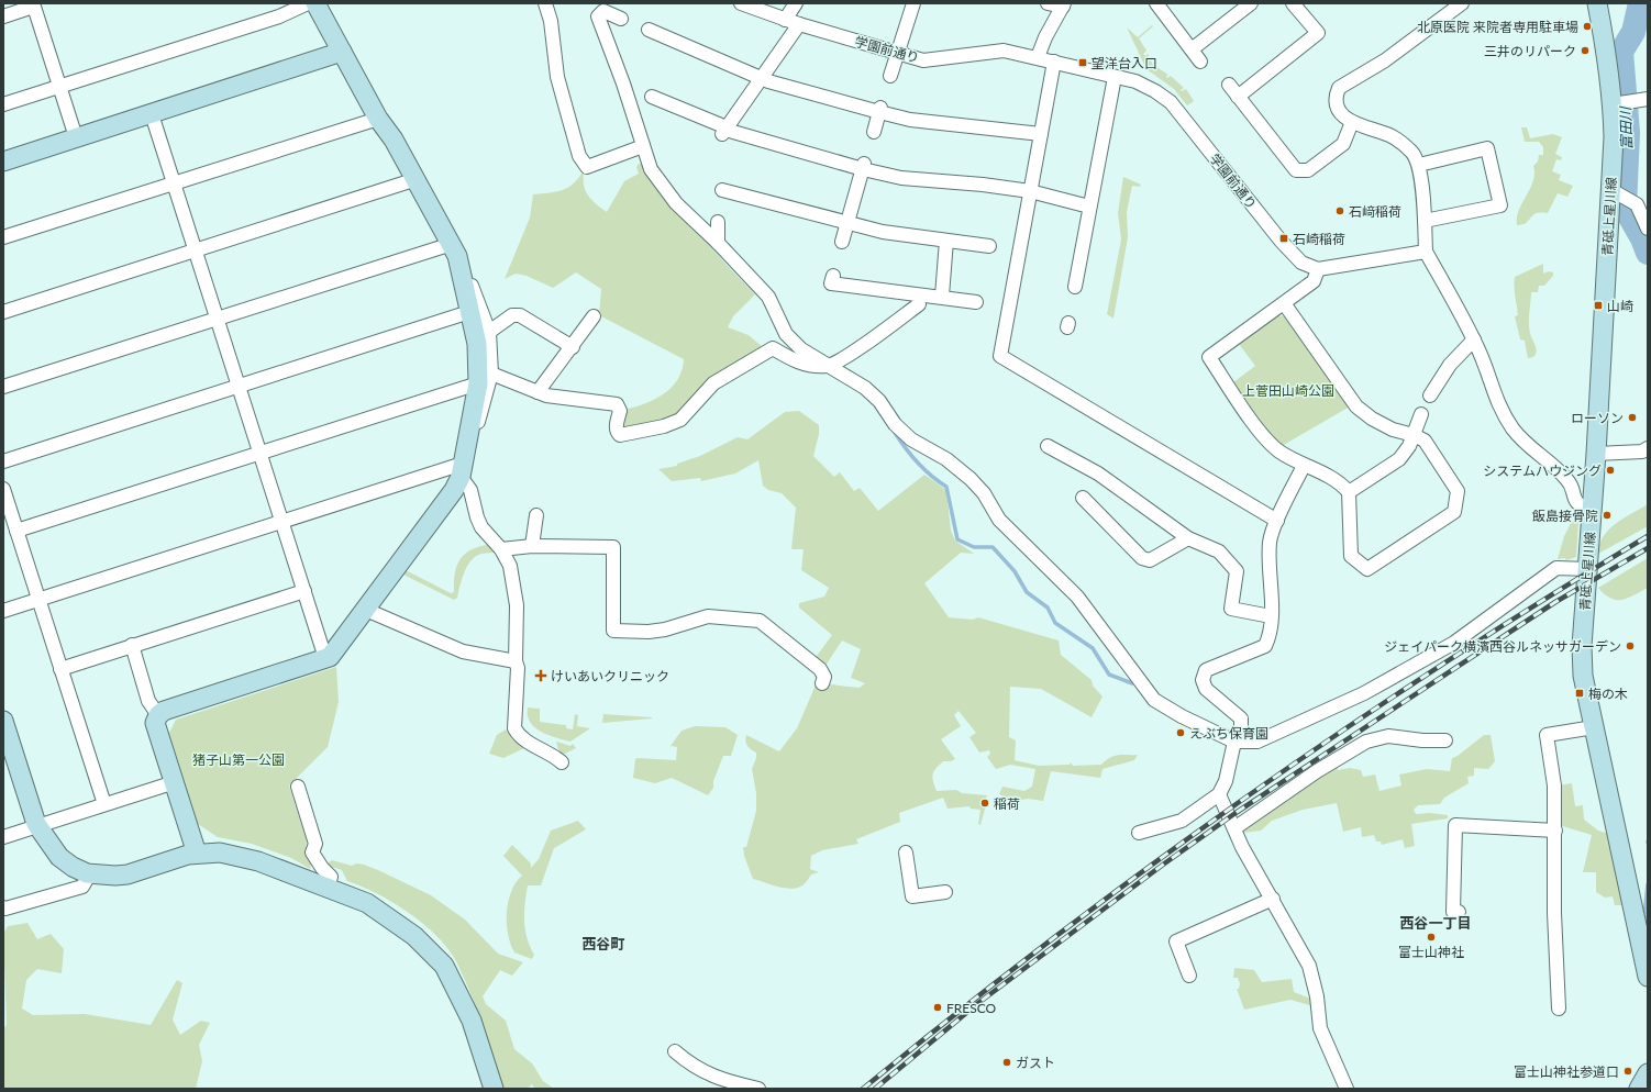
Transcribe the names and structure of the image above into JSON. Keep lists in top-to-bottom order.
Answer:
{
  "streets": {
    "street": ["学園前通り", "青砥上星川線"]
  },
  "districts": ["西谷一丁目", "西谷町"],
  "water": ["富田川"],
  "parks": ["上菅田山崎公園", "猪子山第一公園"],
  "places": {
    "other": [
      "北原医院 来院者専用駐車場",
      "三井のリパーク",
      "石﨑稲荷",
      "ローソン",
      "システムハウジング",
      "飯島接骨院",
      "ジェイパーク横濱西谷ルネッサガーデン",
      "えぶち保育園",
      "稲荷",
      "富士山神社",
      "FRESCO",
      "ガスト",
      "富士山神社参道口"
    ],
    "transit": [
      "望洋台入口",
      "石崎稲荷",
      "山崎",
      "梅の木"
    ],
    "health": ["けいあいクリニック"]
  }
}
